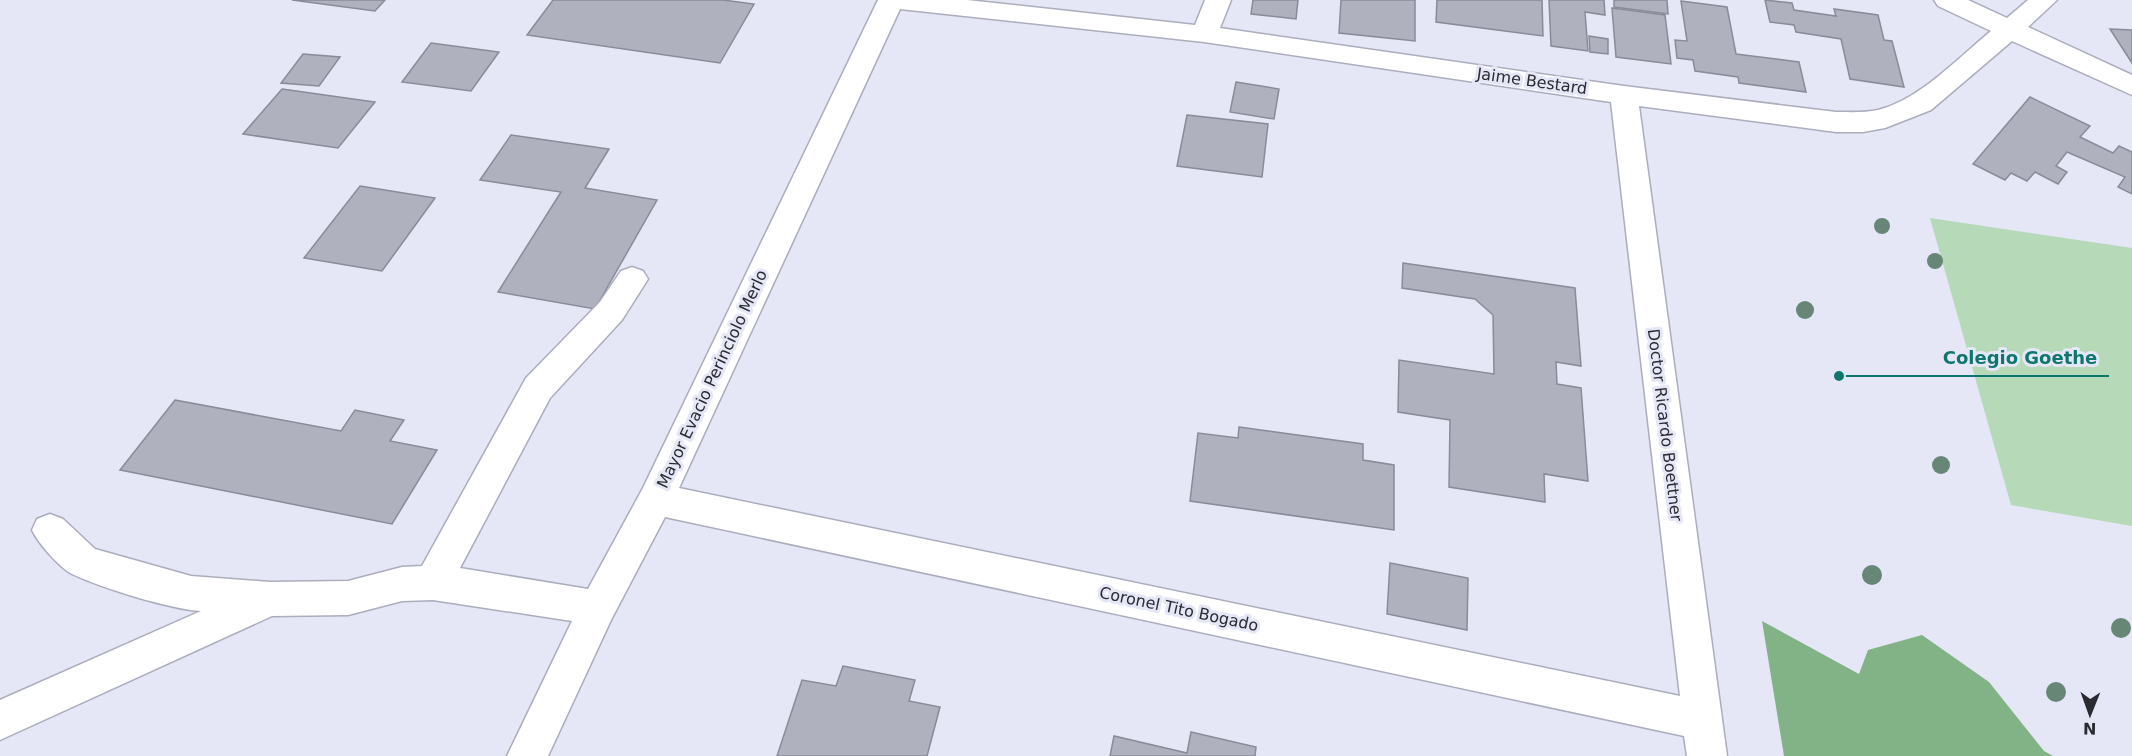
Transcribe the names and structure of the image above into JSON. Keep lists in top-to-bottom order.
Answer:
{
  "streets": {
    "street": [
      "Jaime Bestard",
      "Mayor Evacio Perinciolo Merlo",
      "Doctor Ricardo Boettner",
      "Coronel Tito Bogado"
    ]
  },
  "crossings": [
    ["Jaime Bestard", "Mayor Evacio Perinciolo Merlo"],
    ["Jaime Bestard", "Doctor Ricardo Boettner"],
    ["Mayor Evacio Perinciolo Merlo", "Coronel Tito Bogado"],
    ["Doctor Ricardo Boettner", "Coronel Tito Bogado"]
  ],
  "places": ["Colegio Goethe"],
  "north": "bottom"
}
